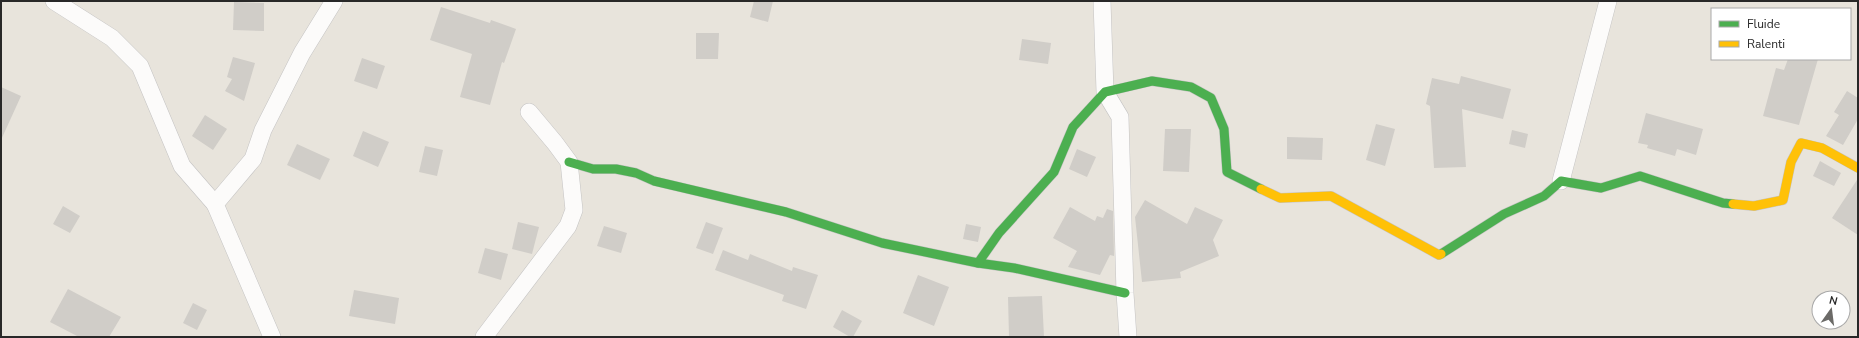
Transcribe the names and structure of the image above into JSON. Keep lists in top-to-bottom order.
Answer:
{
  "legend": ["Fluide", "Ralenti"],
  "north": "top"
}
